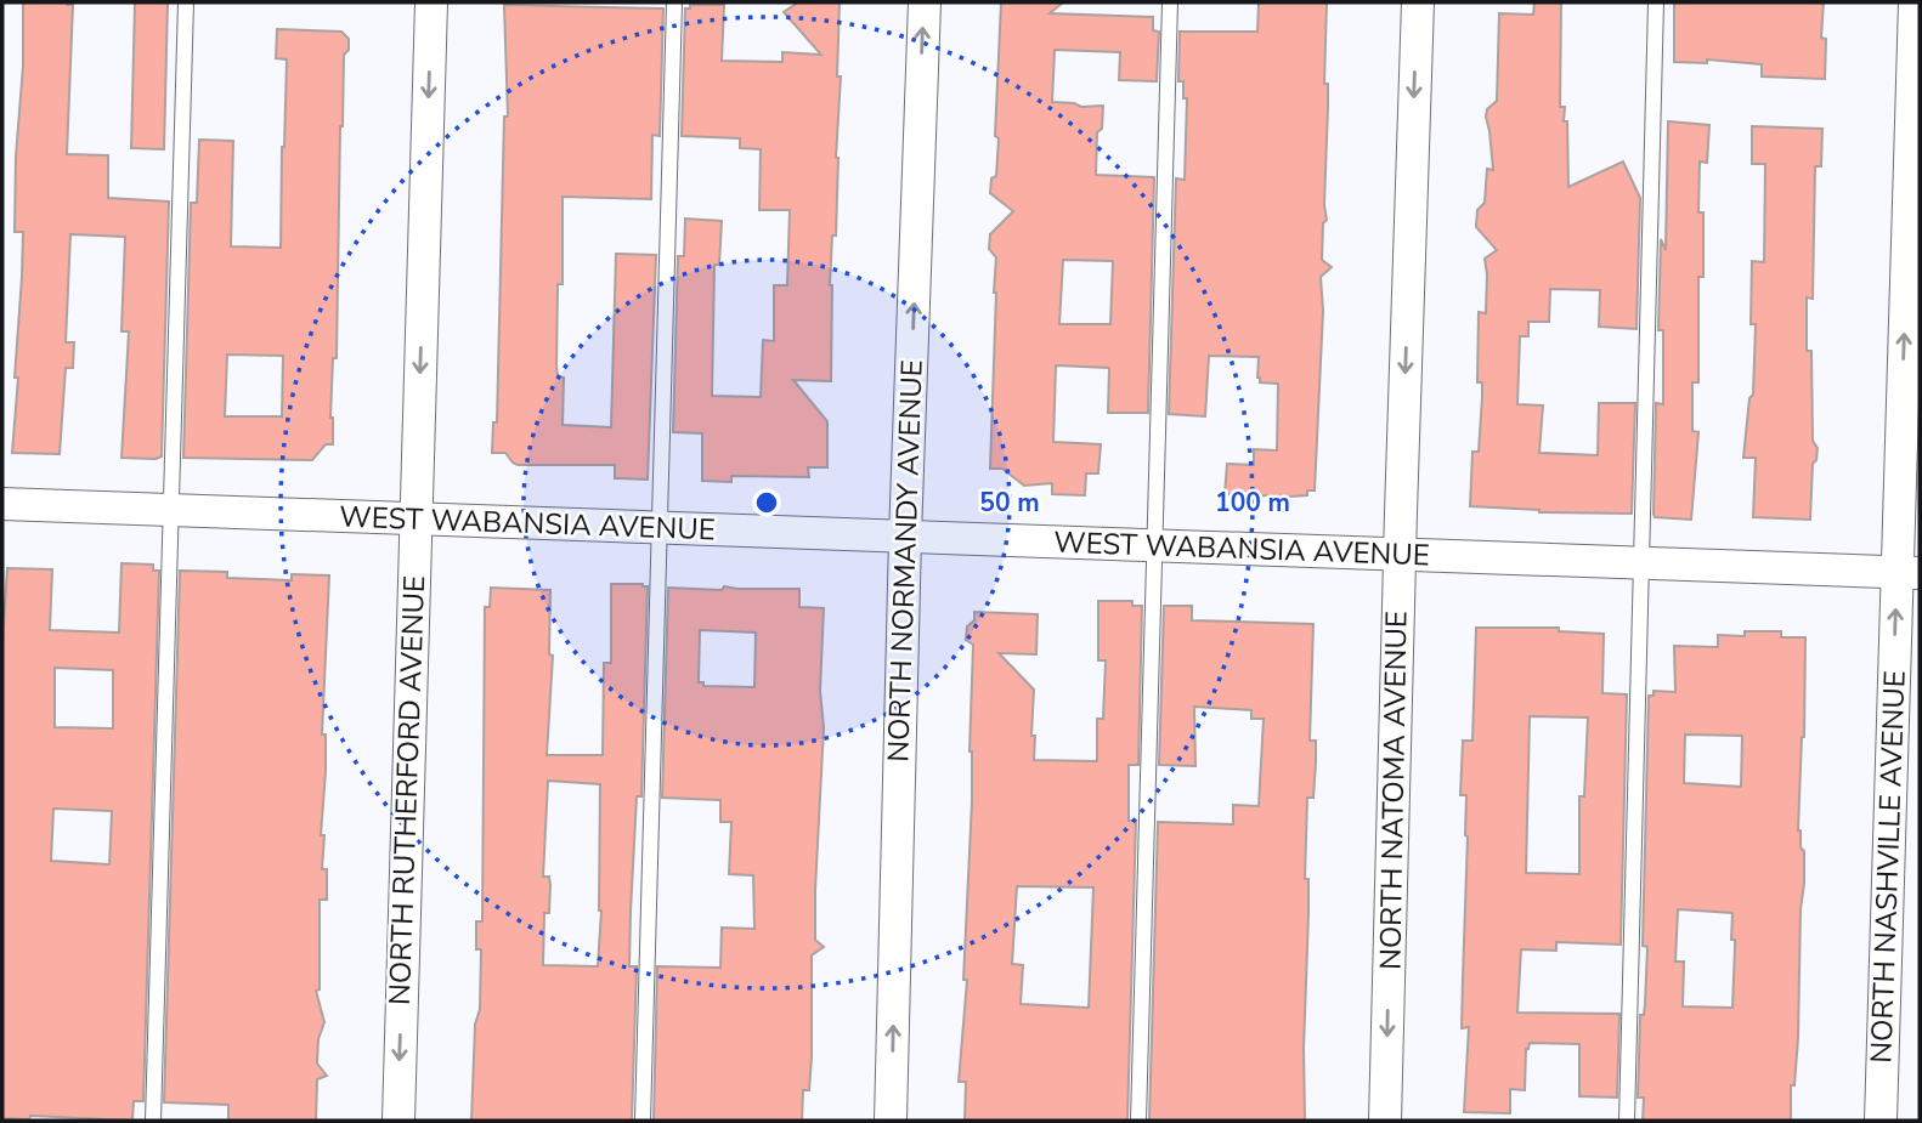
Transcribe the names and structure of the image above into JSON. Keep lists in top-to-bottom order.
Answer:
{
  "streets": {
    "street": [
      "WEST WABANSIA AVENUE",
      "NORTH NORMANDY AVENUE",
      "NORTH RUTHERFORD AVENUE",
      "NORTH NATOMA AVENUE",
      "NORTH NASHVILLE AVENUE"
    ]
  },
  "crossings": [
    ["WEST WABANSIA AVENUE", "NORTH NORMANDY AVENUE"],
    ["WEST WABANSIA AVENUE", "NORTH RUTHERFORD AVENUE"],
    ["WEST WABANSIA AVENUE", "NORTH NATOMA AVENUE"],
    ["WEST WABANSIA AVENUE", "NORTH NASHVILLE AVENUE"]
  ],
  "one_way": [
    "NORTH NORMANDY AVENUE",
    "NORTH RUTHERFORD AVENUE",
    "NORTH NATOMA AVENUE",
    "NORTH NASHVILLE AVENUE"
  ],
  "rings": ["50 m", "100 m"]
}
